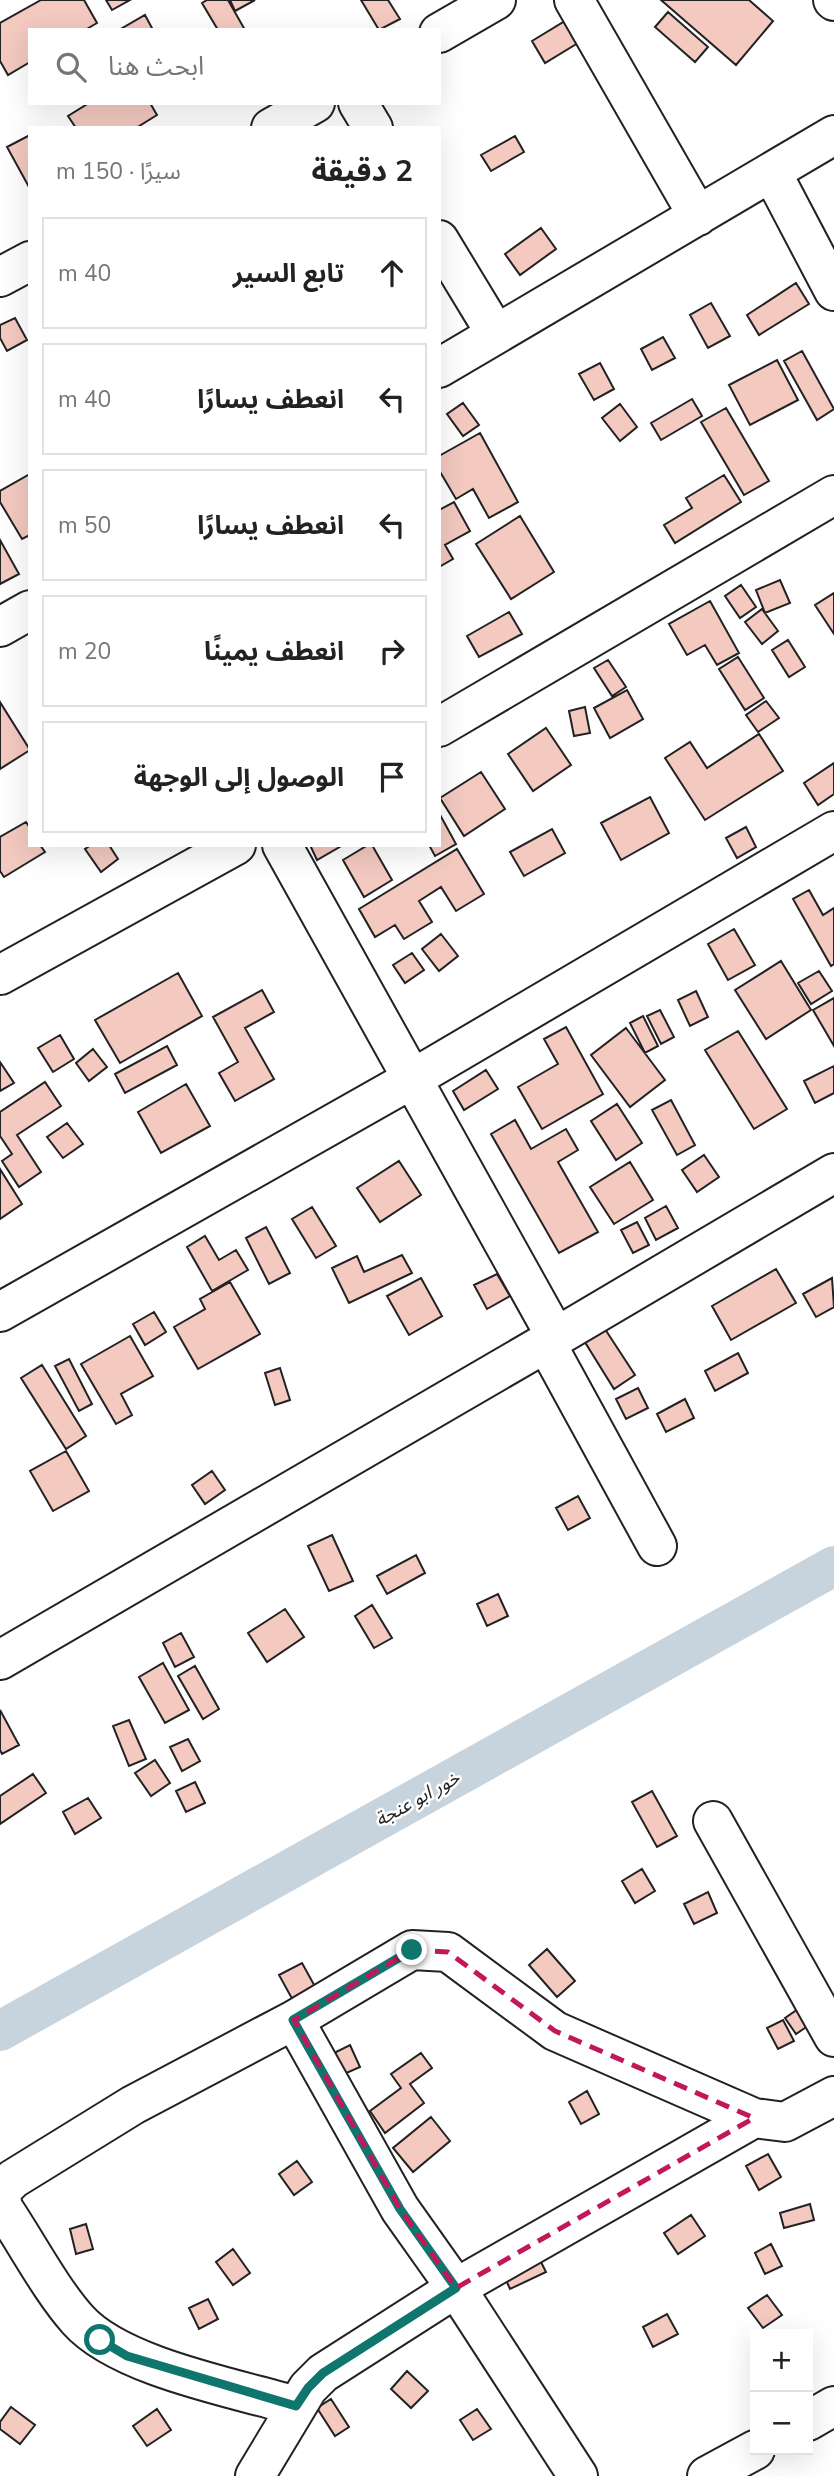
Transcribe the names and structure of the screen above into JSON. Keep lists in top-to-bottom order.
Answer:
{
  "water": ["خور ابو عنجة"],
  "page": {
    "search": "ابحث هنا",
    "heading": ["2 دقيقة", "سيرًا · 150 m"],
    "list": [
      ["تابع السير", "40 m"],
      ["انعطف يسارًا", "40 m"],
      ["انعطف يسارًا", "50 m"],
      ["انعطف يمينًا", "20 m"],
      "الوصول إلى الوجهة"
    ],
    "map_buttons": ["+", "−"]
  }
}
